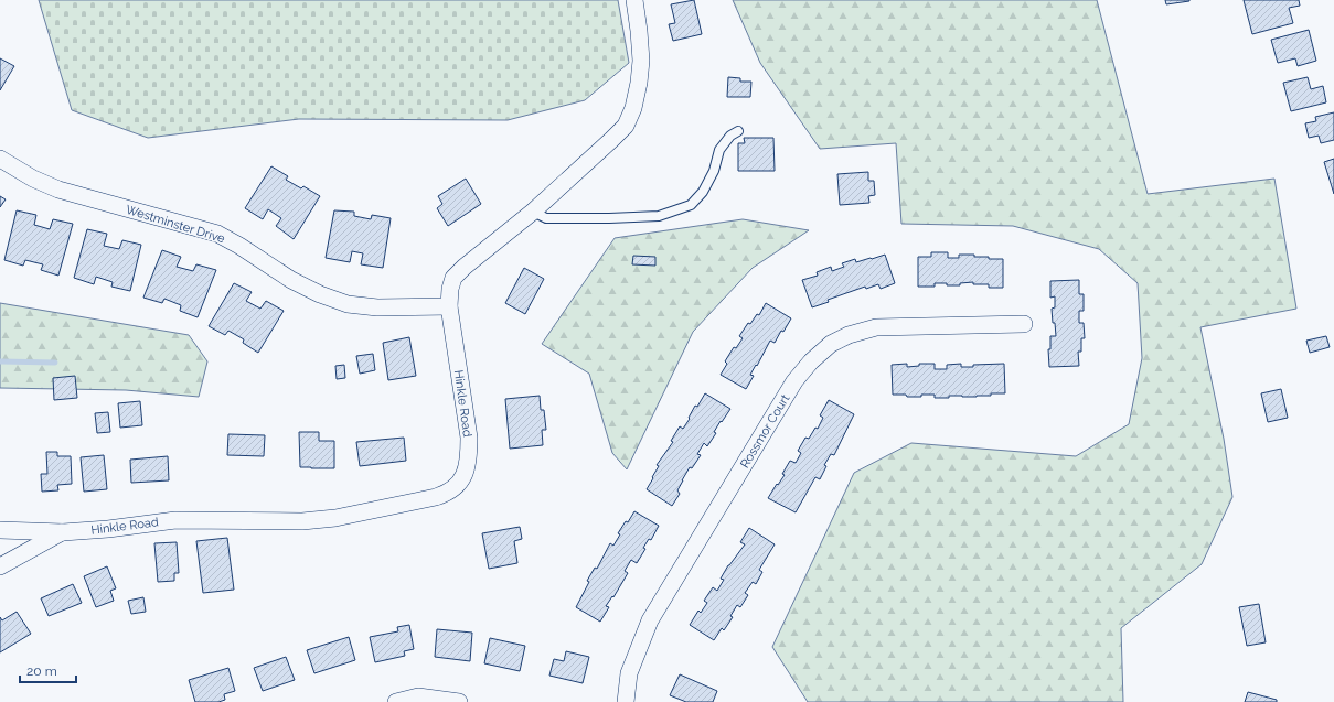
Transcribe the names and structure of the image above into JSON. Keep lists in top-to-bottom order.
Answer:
{
  "streets": {
    "street": ["Westminster Drive", "Hinkle Road", "Rossmor Court"]
  },
  "crossings": [
    ["Westminster Drive", "Hinkle Road"]
  ],
  "scale_bar": "20 m"
}
